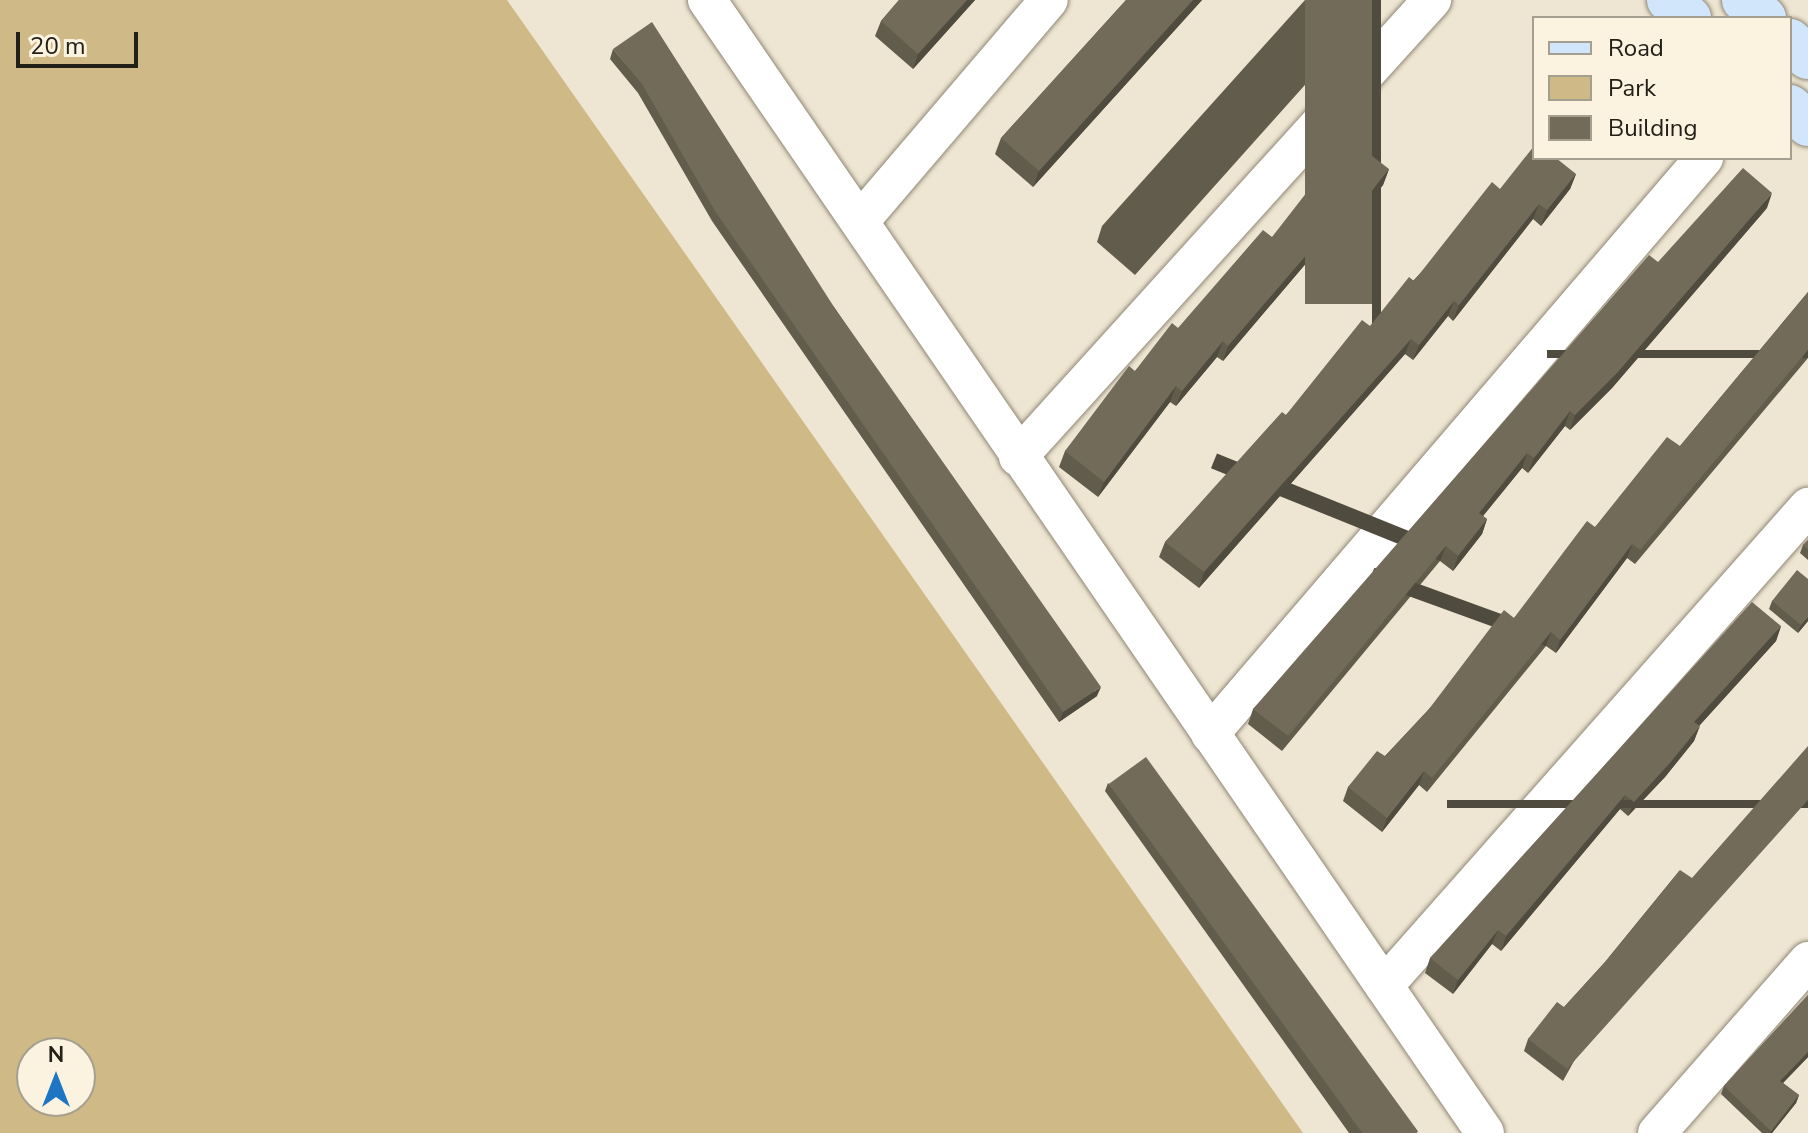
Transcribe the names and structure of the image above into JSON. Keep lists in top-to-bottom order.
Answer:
{
  "legend": ["Road", "Park", "Building"],
  "scale_bar": "20 m",
  "north": "top"
}
